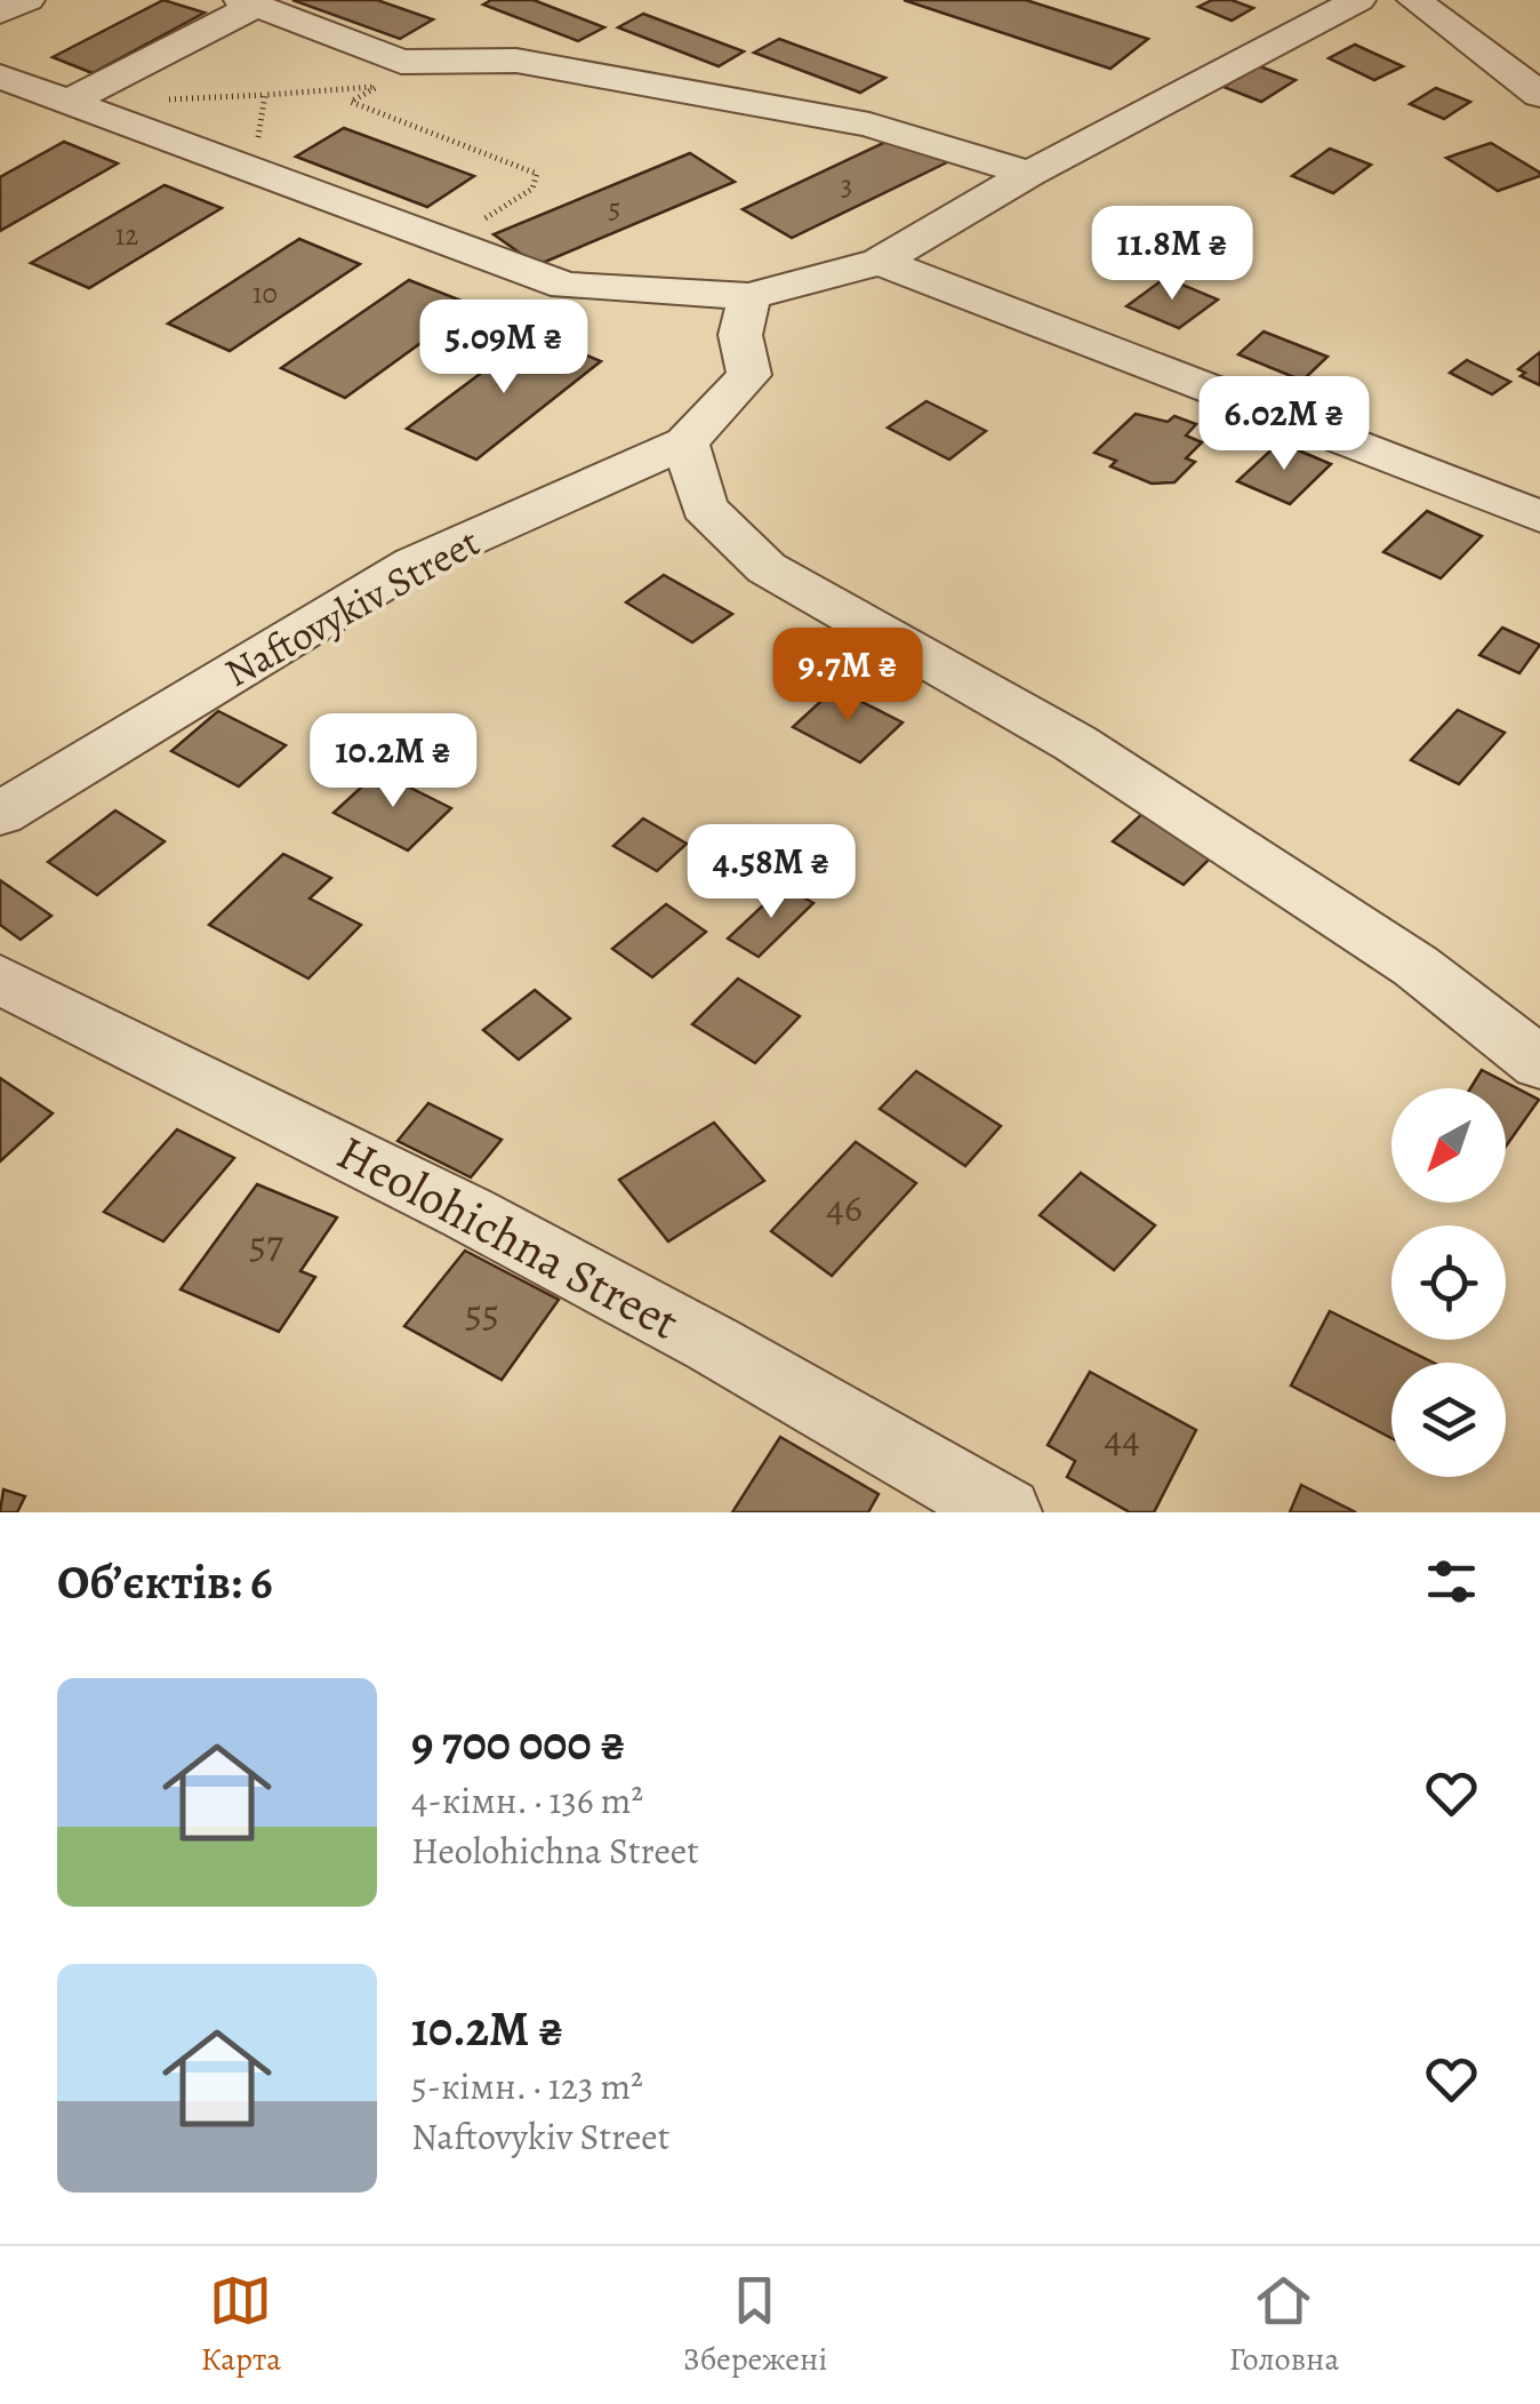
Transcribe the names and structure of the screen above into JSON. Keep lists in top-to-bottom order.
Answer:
{
  "streets": {
    "street": ["Naftovykiv Street", "Heolohichna Street"]
  },
  "house_numbers": [
    "3",
    "5",
    "12",
    "10",
    "46",
    "57",
    "55",
    "44"
  ],
  "north": "bottom left",
  "page": {
    "price": [
      "11.8M ₴",
      "5.09M ₴",
      "6.02M ₴",
      "9.7M ₴",
      "10.2M ₴",
      "4.58M ₴"
    ],
    "heading": "Об’єктів: 6",
    "list": [
      {
        "name": "9 700 000 ₴",
        "note": "4-кімн. · 136 m² · Heolohichna Street"
      },
      {
        "name": "10.2M ₴",
        "note": "5-кімн. · 123 m² · Naftovykiv Street"
      }
    ],
    "tabs": ["Карта", "Збережені", "Головна"]
  }
}
